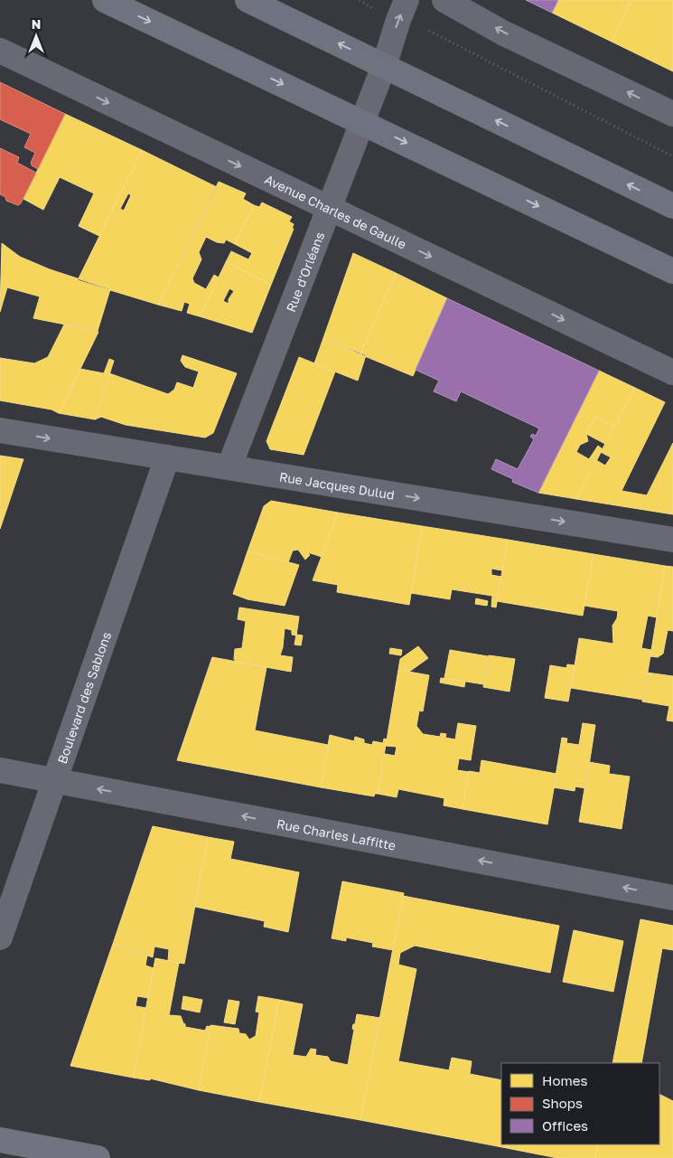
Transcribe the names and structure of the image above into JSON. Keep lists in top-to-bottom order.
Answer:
{
  "streets": {
    "street": [
      "Avenue Charles de Gaulle",
      "Rue d'Orléans",
      "Rue Jacques Dulud",
      "Boulevard des Sablons",
      "Rue Charles Laffitte"
    ]
  },
  "crossings": [
    ["Avenue Charles de Gaulle", "Rue d'Orléans"],
    ["Rue d'Orléans", "Rue Jacques Dulud"],
    ["Rue Jacques Dulud", "Boulevard des Sablons"],
    ["Boulevard des Sablons", "Rue Charles Laffitte"]
  ],
  "one_way": ["Avenue Charles de Gaulle", "Rue Jacques Dulud", "Rue Charles Laffitte"],
  "legend": ["Homes", "Shops", "Offices"],
  "north": "top"
}
